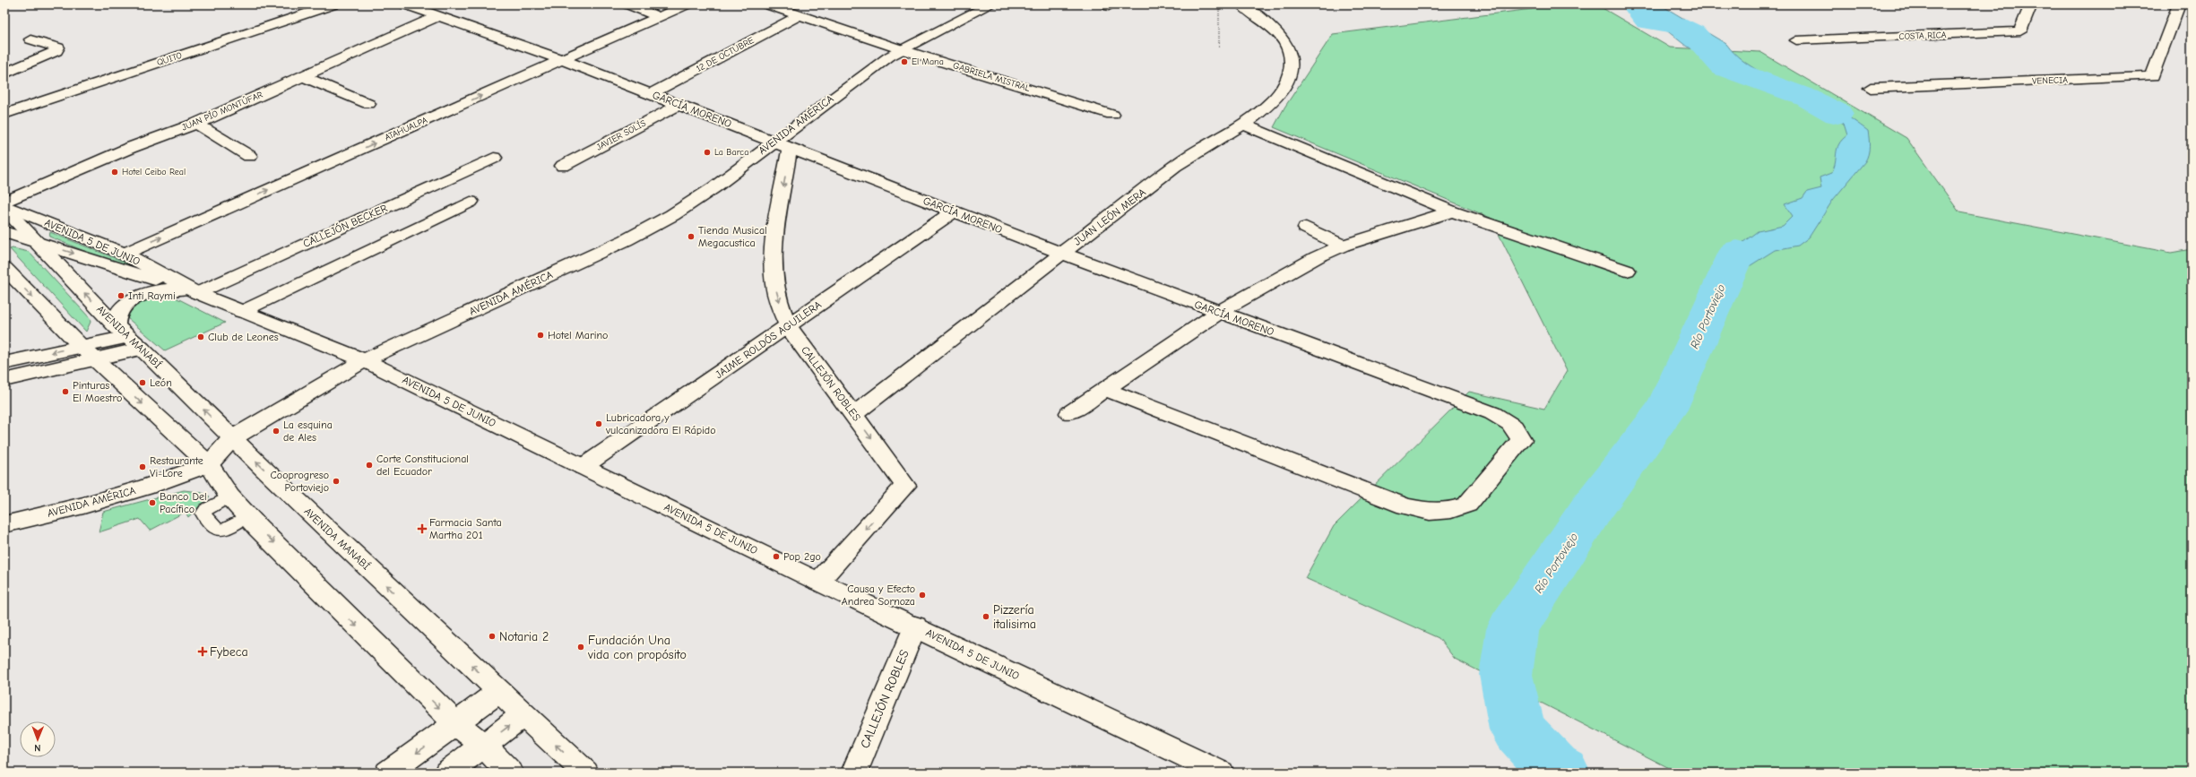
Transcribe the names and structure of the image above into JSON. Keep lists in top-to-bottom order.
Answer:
{
  "streets": {
    "street": [
      "COSTA RICA",
      "12 DE OCTUBRE",
      "QUITO",
      "GABRIELA MISTRAL",
      "VENECIA",
      "GARCÍA MORENO",
      "JUAN PÍO MONTÚFAR",
      "AVENIDA AMÉRICA",
      "ATAHUALPA",
      "JAVIER SOLÍS",
      "JUAN LEÓN MERA",
      "CALLEJÓN BECKER",
      "AVENIDA 5 DE JUNIO",
      "AVENIDA MANABÍ",
      "JAIME ROLDÓS AGUILERA",
      "CALLEJÓN ROBLES"
    ]
  },
  "crossings": [
    ["12 DE OCTUBRE", "GABRIELA MISTRAL"],
    ["12 DE OCTUBRE", "GARCÍA MORENO"],
    ["GABRIELA MISTRAL", "AVENIDA AMÉRICA"],
    ["GARCÍA MORENO", "JUAN PÍO MONTÚFAR"],
    ["GARCÍA MORENO", "AVENIDA AMÉRICA"],
    ["GARCÍA MORENO", "ATAHUALPA"],
    ["GARCÍA MORENO", "JAVIER SOLÍS"],
    ["GARCÍA MORENO", "JUAN LEÓN MERA"],
    ["GARCÍA MORENO", "JAIME ROLDÓS AGUILERA"],
    ["GARCÍA MORENO", "CALLEJÓN ROBLES"],
    ["JUAN PÍO MONTÚFAR", "AVENIDA 5 DE JUNIO"],
    ["JUAN PÍO MONTÚFAR", "AVENIDA MANABÍ"],
    ["AVENIDA AMÉRICA", "AVENIDA 5 DE JUNIO"],
    ["AVENIDA AMÉRICA", "AVENIDA MANABÍ"],
    ["AVENIDA AMÉRICA", "CALLEJÓN ROBLES"],
    ["ATAHUALPA", "AVENIDA 5 DE JUNIO"],
    ["JUAN LEÓN MERA", "CALLEJÓN ROBLES"],
    ["CALLEJÓN BECKER", "AVENIDA 5 DE JUNIO"],
    ["AVENIDA 5 DE JUNIO", "AVENIDA MANABÍ"],
    ["AVENIDA 5 DE JUNIO", "JAIME ROLDÓS AGUILERA"],
    ["AVENIDA 5 DE JUNIO", "CALLEJÓN ROBLES"],
    ["JAIME ROLDÓS AGUILERA", "CALLEJÓN ROBLES"]
  ],
  "one_way": ["CALLEJÓN ROBLES"],
  "water": ["Río Portoviejo"],
  "places": {
    "other": [
      "El Mana",
      "La Barca",
      "Hotel Ceibo Real",
      "Tienda Musical Megacustica",
      "Inti Raymi",
      "Hotel Marino",
      "Club de Leones",
      "León",
      "Pinturas El Maestro",
      "Lubricadora y vulcanizadora El Rápido",
      "La esquina de Ales",
      "Corte Constitucional del Ecuador",
      "Restaurante Vi-Lore",
      "Cooprogreso Portoviejo",
      "Banco Del Pacífico",
      "Pop 2go",
      "Causa y Efecto Andrea Sornoza",
      "Pizzería italisima",
      "Notaria 2",
      "Fundación Una vida con propósito"
    ],
    "health": ["Farmacia Santa Martha 201", "Fybeca"]
  },
  "north": "bottom"
}
